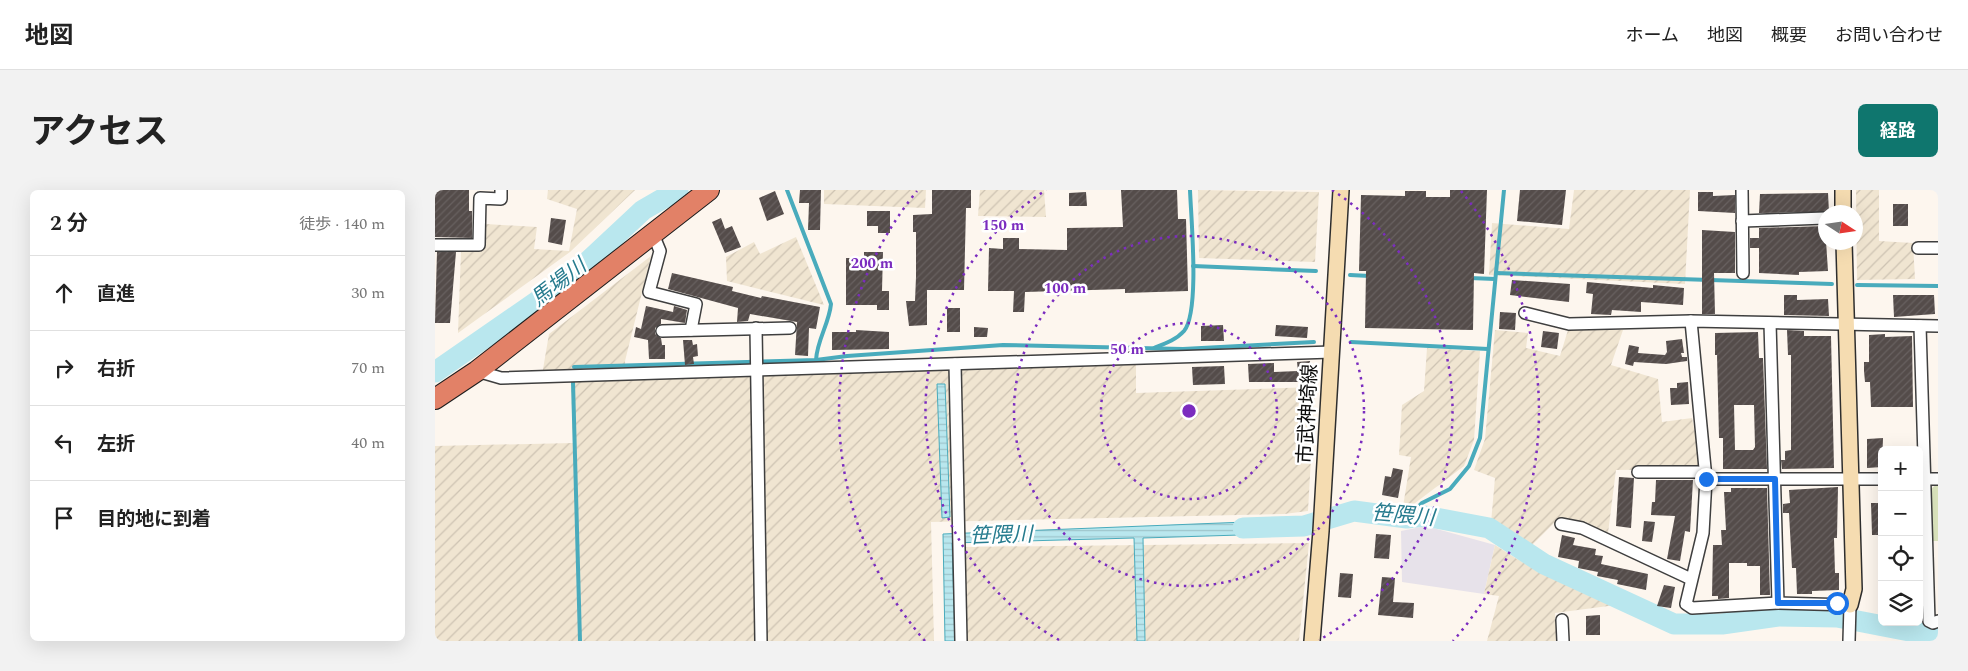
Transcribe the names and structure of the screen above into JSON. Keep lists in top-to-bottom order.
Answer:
{
  "streets": {
    "main road": ["市武神埼線"]
  },
  "water": ["馬場川", "笹隈川"],
  "north": "right",
  "page": {
    "header": "地図",
    "nav": [
      "ホーム",
      "地図",
      "概要",
      "お問い合わせ"
    ],
    "title": "アクセス",
    "buttons": "経路",
    "heading": ["2 分", "徒歩 · 140 m"],
    "list": [
      ["直進", "30 m"],
      ["右折", "70 m"],
      ["左折", "40 m"],
      "目的地に到着"
    ],
    "map_buttons": ["+", "−"]
  },
  "rings": [
    "150 m",
    "200 m",
    "100 m",
    "50 m"
  ]
}
